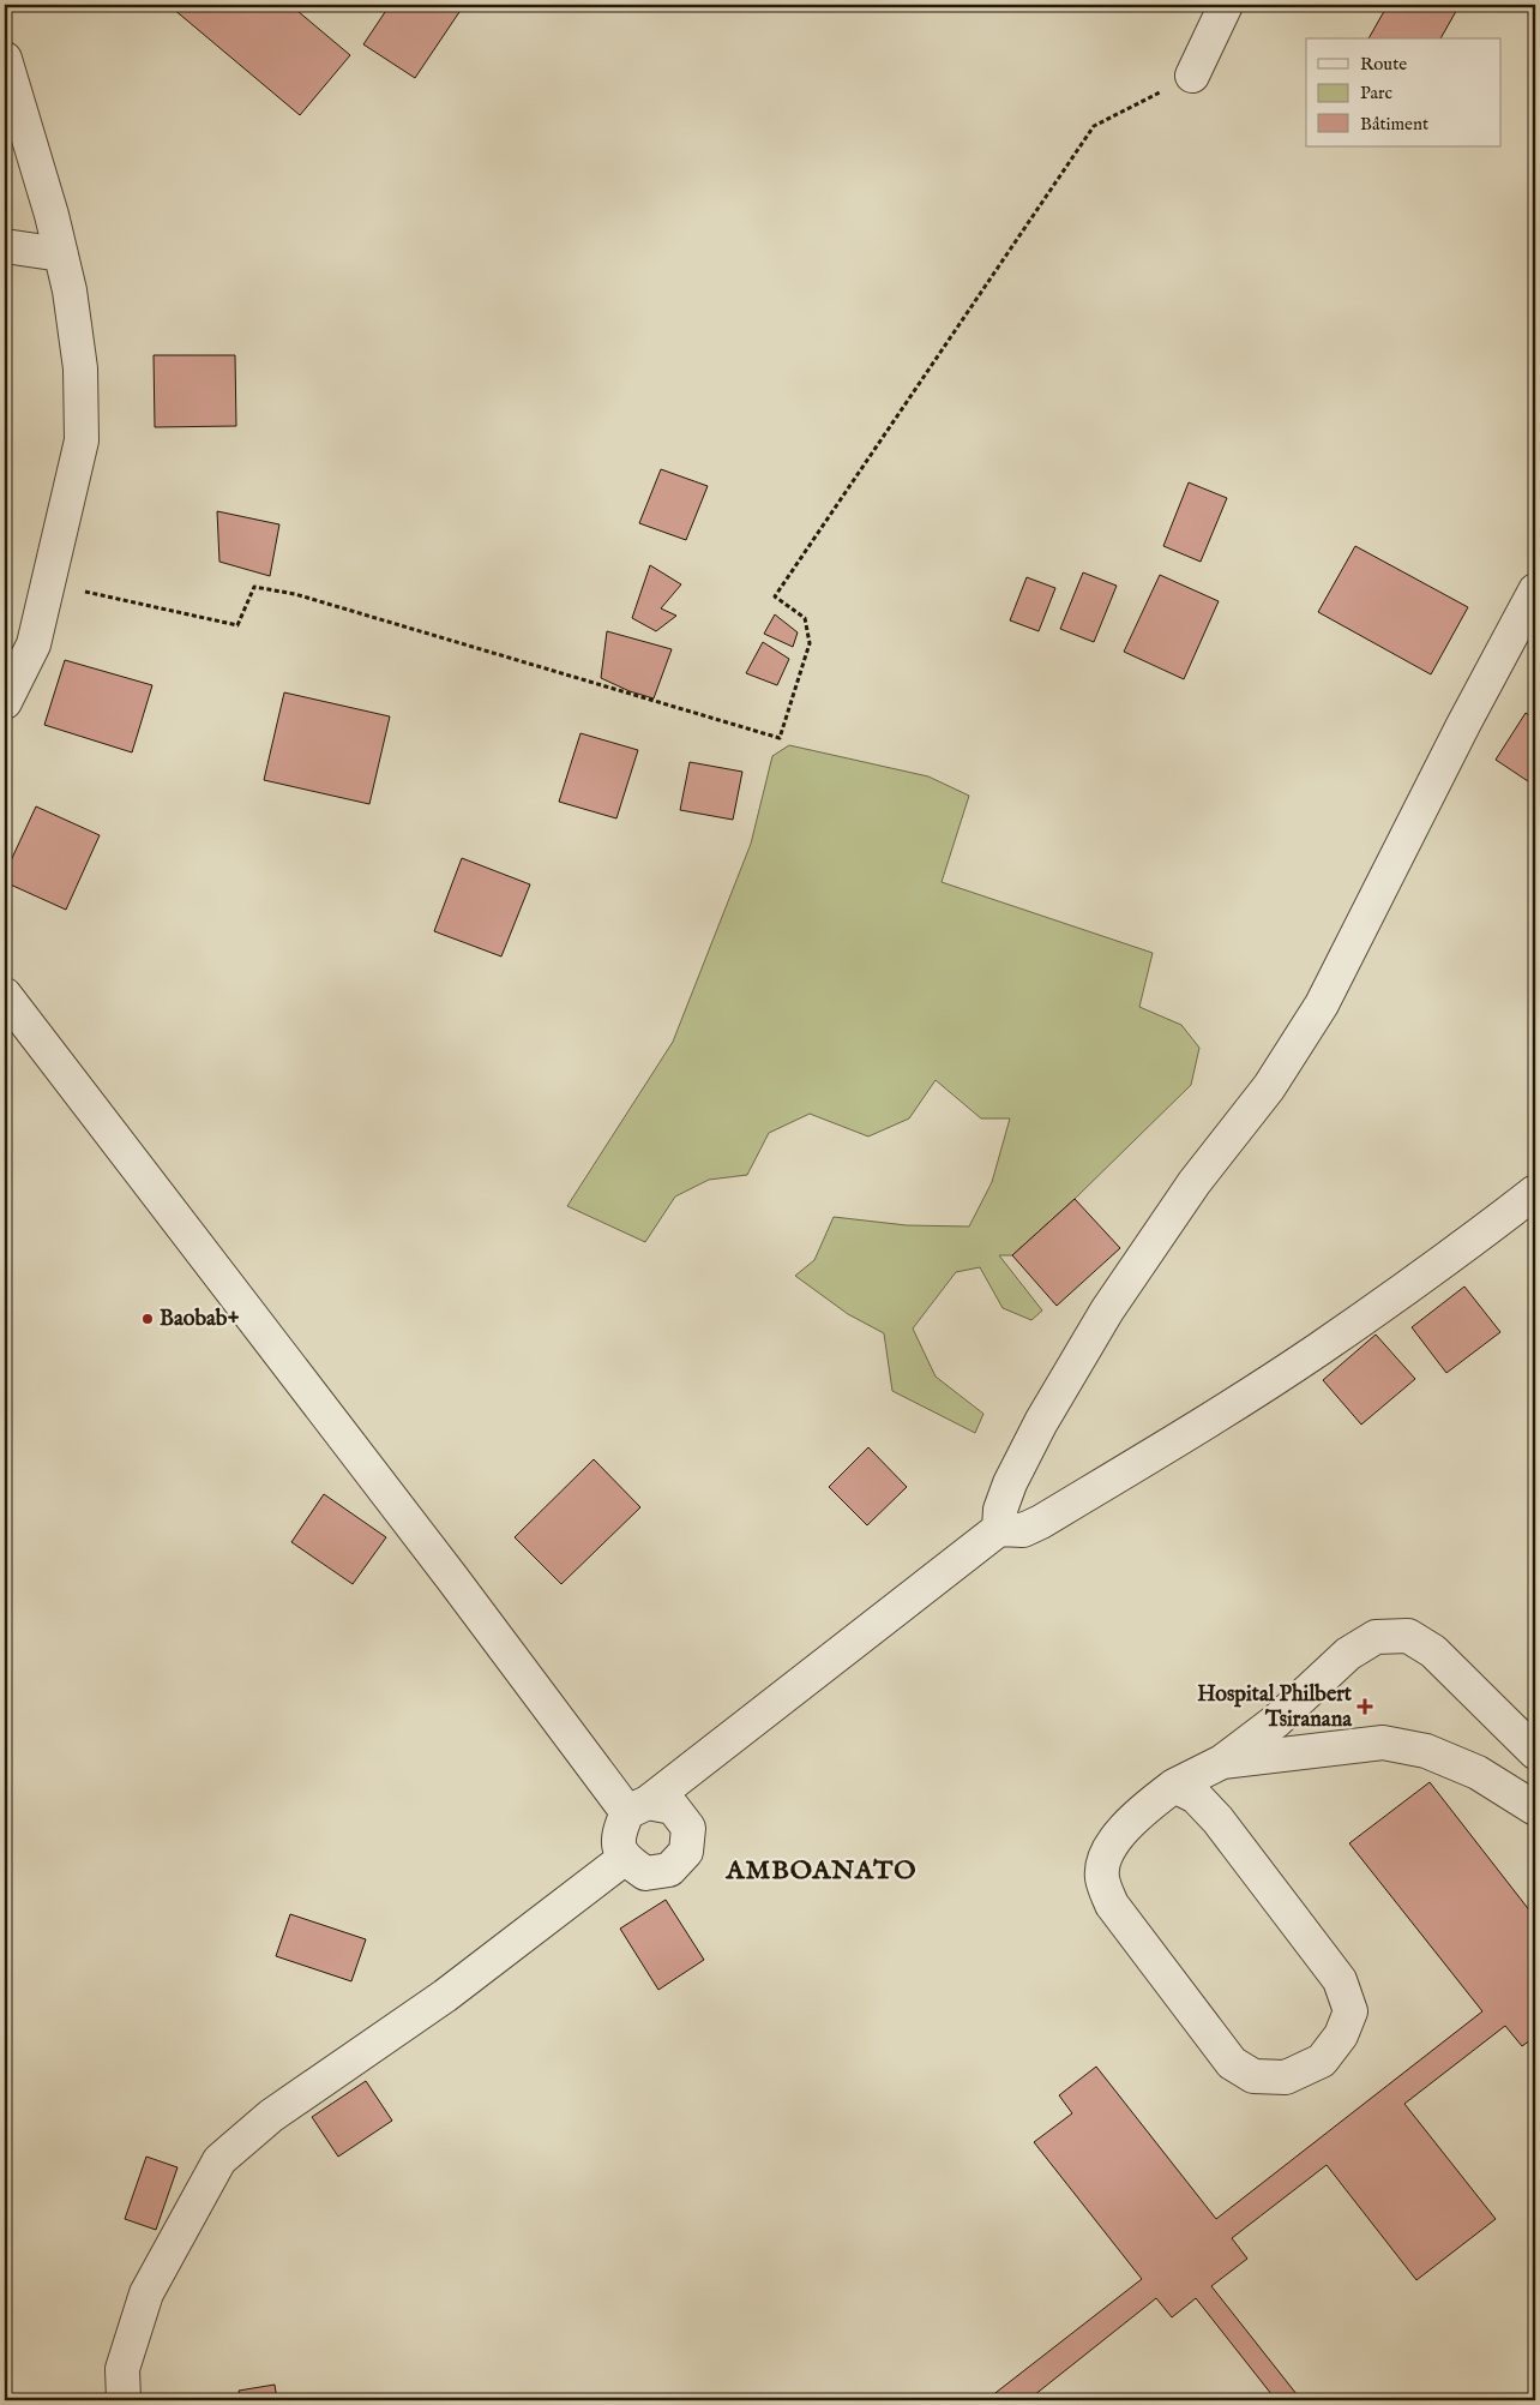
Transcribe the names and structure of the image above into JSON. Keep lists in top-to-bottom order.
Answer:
{
  "districts": ["AMBOANATO"],
  "places": {
    "other": ["Baobab+"],
    "health": ["Hospital Philbert Tsiranana"]
  },
  "legend": ["Route", "Parc", "Bâtiment"]
}
